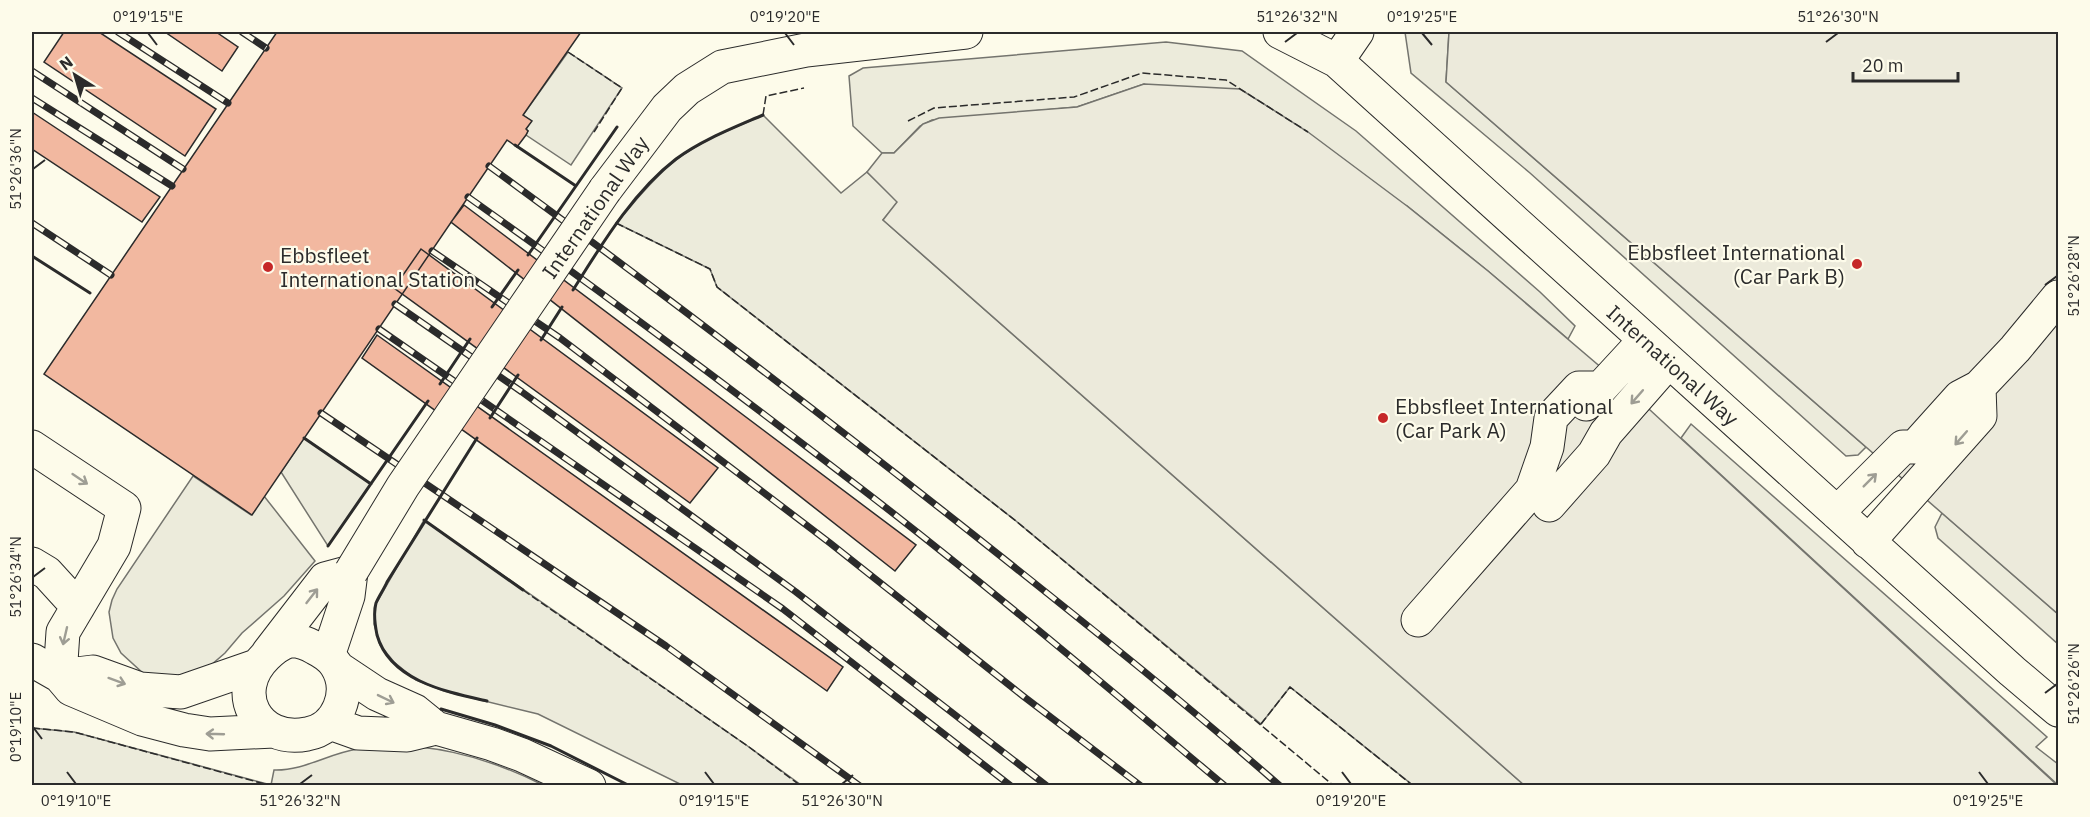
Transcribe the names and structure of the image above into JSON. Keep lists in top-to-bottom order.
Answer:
{
  "streets": {
    "street": ["International Way"]
  },
  "places": ["Ebbsfleet International (Car Park B)", "Ebbsfleet International Station", "Ebbsfleet International (Car Park A)"],
  "scale_bar": "20 m",
  "north": "top left",
  "coordinates": [
    "0°19'15\"E",
    "0°19'20\"E",
    "51°26'32\"N",
    "0°19'25\"E",
    "51°26'30\"N",
    "51°26'36\"N",
    "51°26'28\"N",
    "51°26'34\"N",
    "51°26'26\"N",
    "0°19'10\"E"
  ]
}
